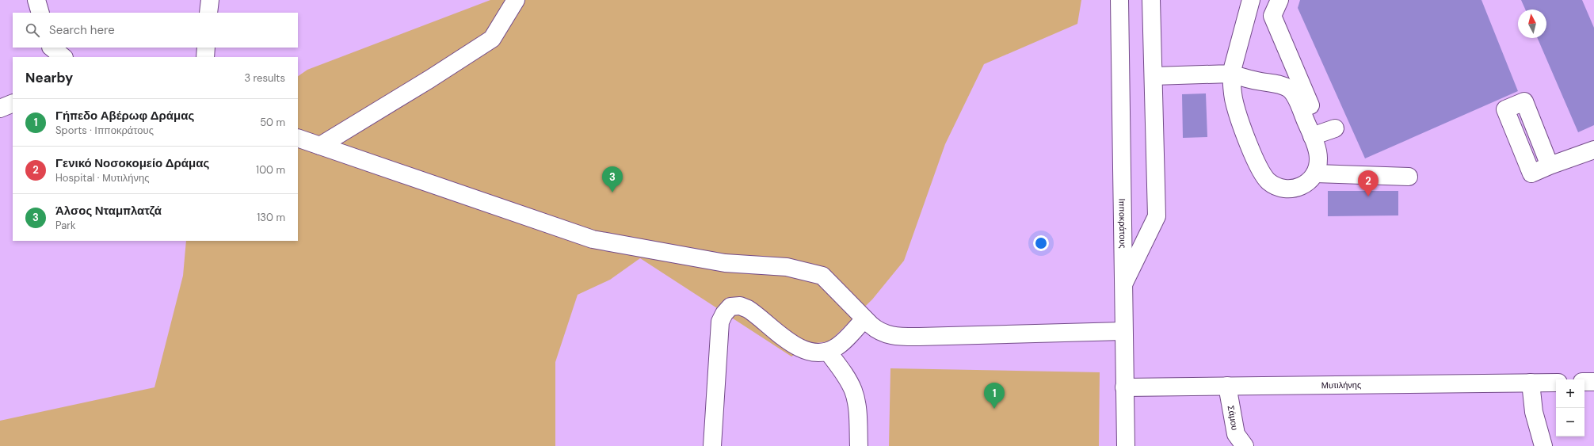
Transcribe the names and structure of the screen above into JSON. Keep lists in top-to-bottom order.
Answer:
{
  "streets": {
    "street": ["Ιπποκράτους", "Μυτιλήνης", "Σάμου"]
  },
  "crossings": [
    ["Ιπποκράτους", "Μυτιλήνης"],
    ["Μυτιλήνης", "Σάμου"]
  ],
  "north": "top",
  "page": {
    "search": "Search here",
    "heading": ["Nearby", "3 results"],
    "list": [
      {
        "mark": "1",
        "name": "Γήπεδο Αβέρωφ Δράμας",
        "note": "Sports · Ιπποκράτους",
        "value": "50 m"
      },
      {
        "mark": "2",
        "name": "Γενικό Νοσοκομείο Δράμας",
        "note": "Hospital · Μυτιλήνης",
        "value": "100 m"
      },
      {
        "mark": "3",
        "name": "Άλσος Νταμπλατζά",
        "note": "Park",
        "value": "130 m"
      }
    ],
    "pins": ["3", "2", "1"],
    "map_buttons": ["+", "−"]
  }
}
